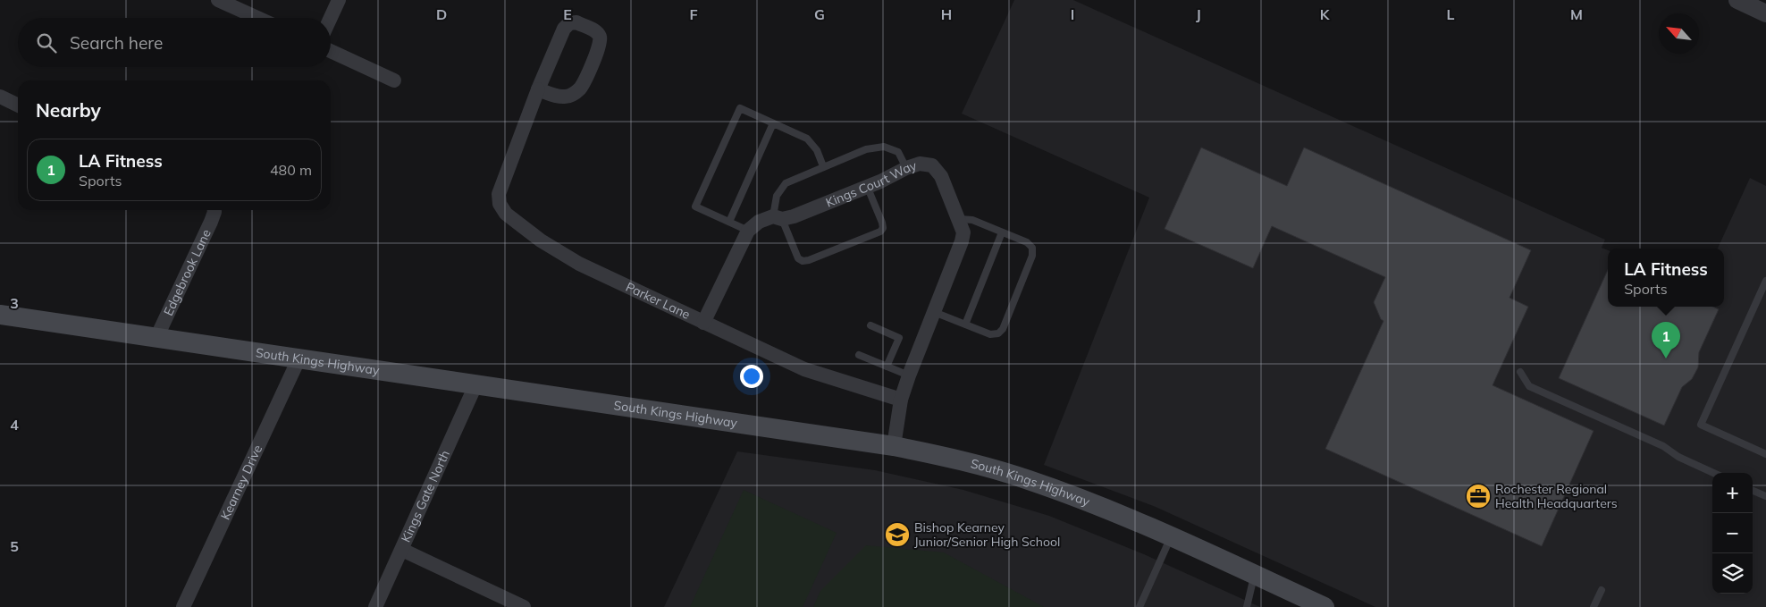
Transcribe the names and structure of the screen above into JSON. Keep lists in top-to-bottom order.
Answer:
{
  "streets": {
    "main road": ["South Kings Highway"],
    "street": [
      "Kings Court Way",
      "Edgebrook Lane",
      "Parker Lane",
      "Kearney Drive",
      "Kings Gate North"
    ]
  },
  "crossings": [
    ["Kings Court Way", "Parker Lane"],
    ["Edgebrook Lane", "South Kings Highway"],
    ["South Kings Highway", "Kearney Drive"],
    ["South Kings Highway", "Kings Gate North"]
  ],
  "places": {
    "office": ["Rochester Regional Health Headquarters"],
    "school or university": ["Bishop Kearney Junior/Senior High School"]
  },
  "north": "top left",
  "page": {
    "search": "Search here",
    "heading": "Nearby",
    "list": [
      {
        "mark": "1",
        "name": "LA Fitness",
        "note": "Sports",
        "value": "480 m"
      }
    ],
    "popup": ["LA Fitness", "Sports"],
    "pins": "1",
    "map_buttons": ["+", "−"]
  },
  "grid": {
    "columns": [
      "D",
      "E",
      "F",
      "G",
      "H",
      "I",
      "J",
      "K",
      "L",
      "M"
    ],
    "rows": ["3", "4", "5"]
  }
}
